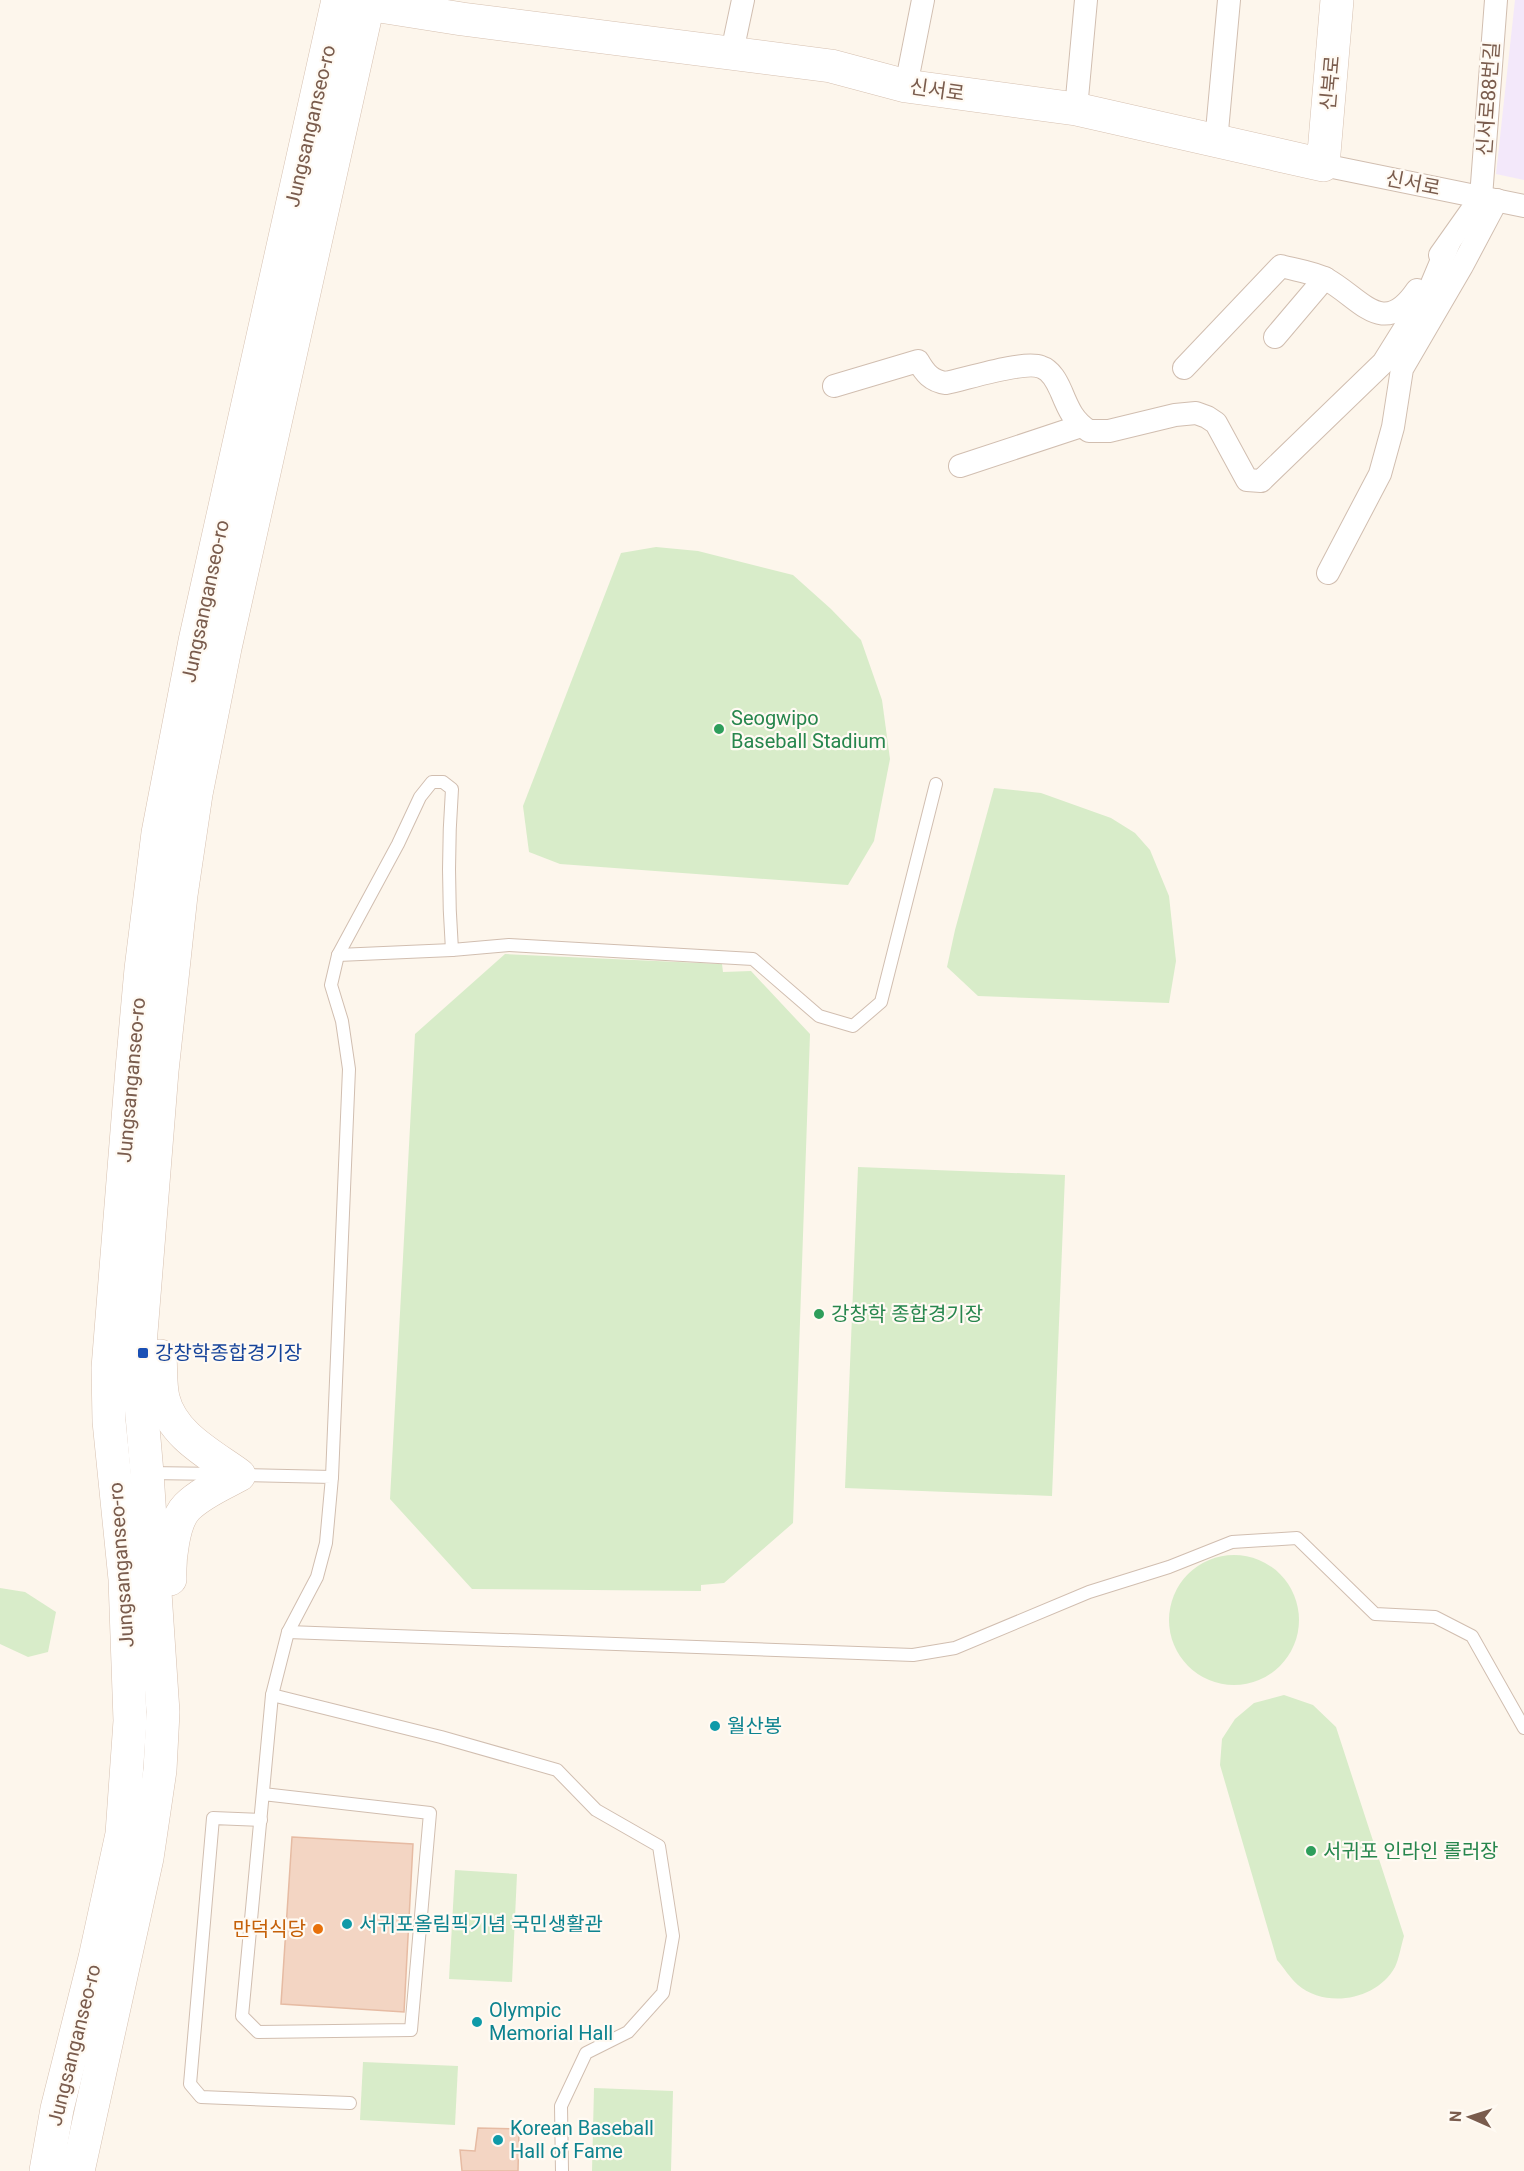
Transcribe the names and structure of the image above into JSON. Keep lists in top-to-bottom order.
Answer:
{
  "streets": {
    "main road": ["신북로", "신서로", "Jungsanganseo-ro"],
    "street": ["신서로88번길"]
  },
  "crossings": [
    ["신북로", "신서로"],
    ["신서로", "신서로88번길"],
    ["신서로", "Jungsanganseo-ro"]
  ],
  "places": {
    "other": [
      "Seogwipo Baseball Stadium",
      "강창학 종합경기장",
      "월산봉",
      "서귀포 인라인 롤러장",
      "서귀포올림픽기념 국민생활관",
      "만덕식당",
      "Olympic Memorial Hall",
      "Korean Baseball Hall of Fame"
    ],
    "transit": ["강창학종합경기장"]
  },
  "north": "left"
}
